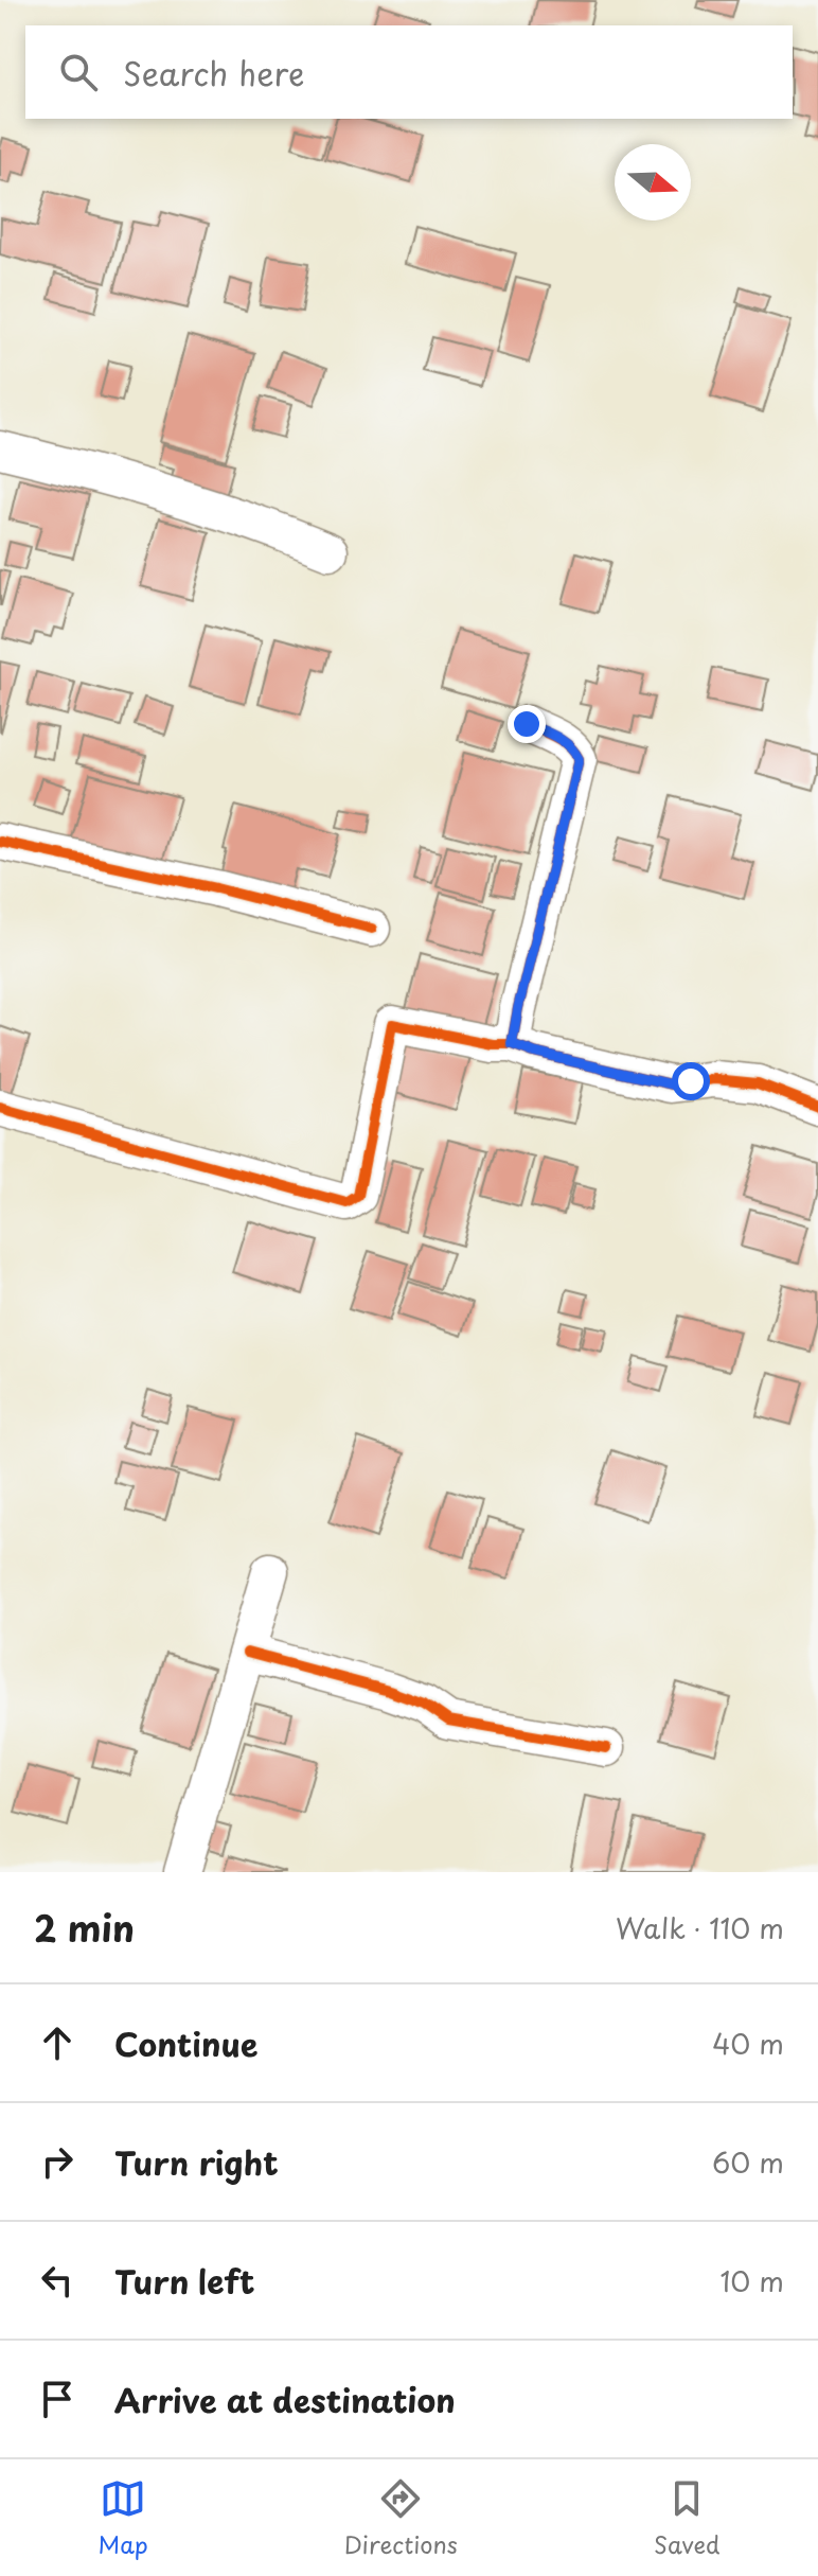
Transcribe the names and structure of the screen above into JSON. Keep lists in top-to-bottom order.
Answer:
{
  "north": "right",
  "page": {
    "search": "Search here",
    "heading": ["2 min", "Walk · 110 m"],
    "list": [
      ["Continue", "40 m"],
      ["Turn right", "60 m"],
      ["Turn left", "10 m"],
      "Arrive at destination"
    ],
    "nav": ["Map", "Directions", "Saved"]
  }
}
